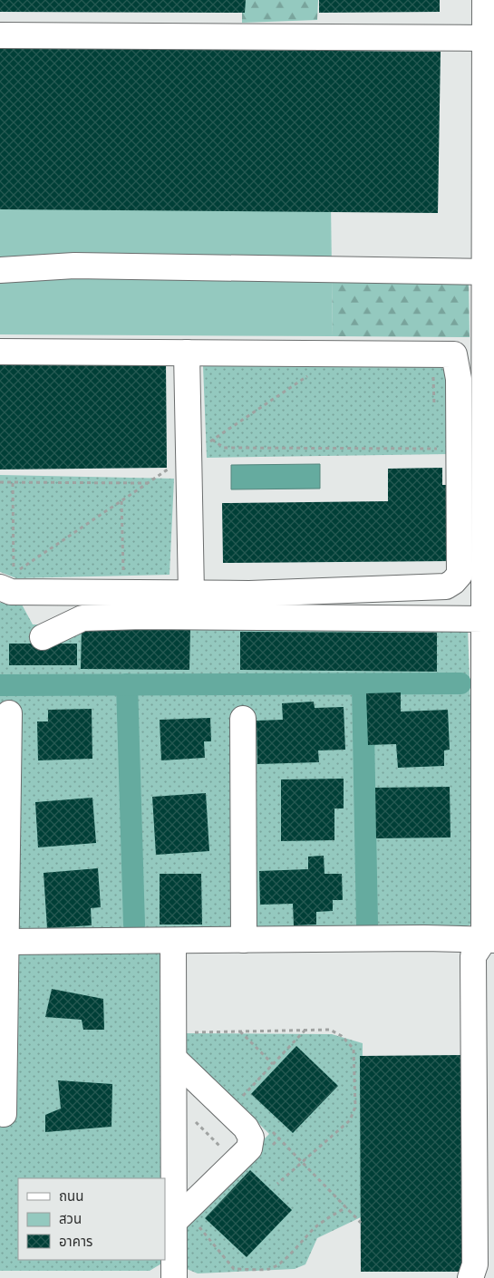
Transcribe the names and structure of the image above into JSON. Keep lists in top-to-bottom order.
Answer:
{
  "legend": ["ถนน", "สวน", "อาคาร"]
}
